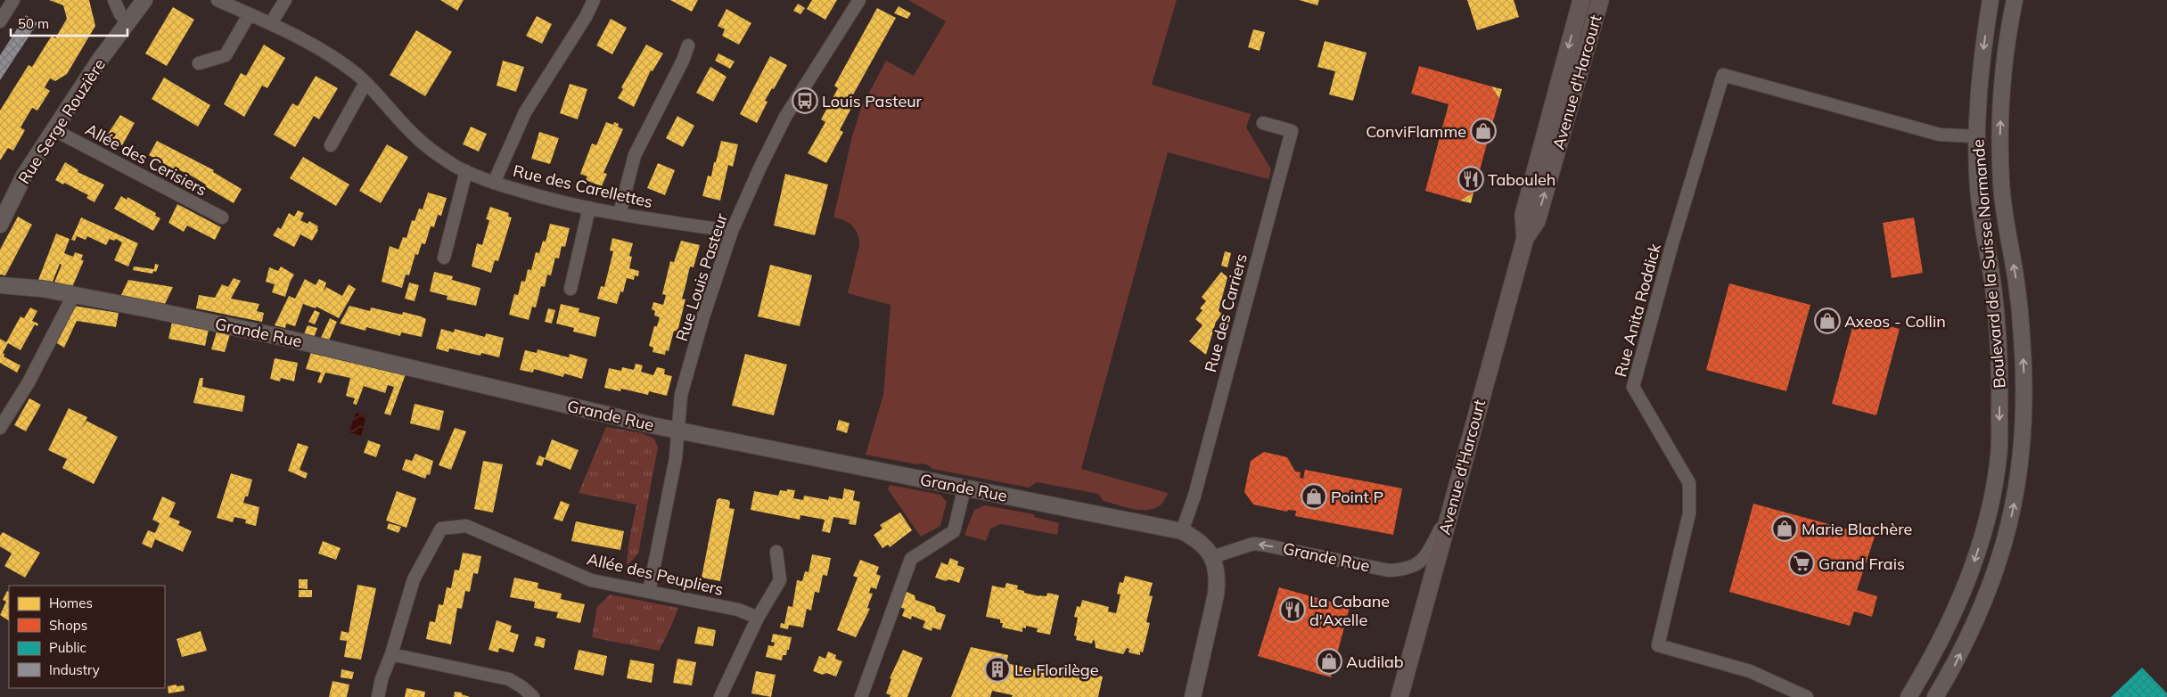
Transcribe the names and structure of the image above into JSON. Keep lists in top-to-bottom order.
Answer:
{
  "streets": {
    "main road": ["Avenue d'Harcourt"],
    "street": [
      "Rue Serge Rouzière",
      "Allée des Cerisiers",
      "Rue des Carellettes",
      "Boulevard de la Suisse Normande",
      "Rue Louis Pasteur",
      "Rue Anita Roddick",
      "Rue des Carriers",
      "Grande Rue",
      "Allée des Peupliers"
    ]
  },
  "crossings": [
    ["Avenue d'Harcourt", "Grande Rue"],
    ["Rue Serge Rouzière", "Allée des Cerisiers"],
    ["Rue des Carellettes", "Rue Louis Pasteur"],
    ["Boulevard de la Suisse Normande", "Rue Anita Roddick"],
    ["Rue Louis Pasteur", "Grande Rue"],
    ["Rue Louis Pasteur", "Allée des Peupliers"],
    ["Rue des Carriers", "Grande Rue"]
  ],
  "places": {
    "bus stop": ["Louis Pasteur"],
    "shop": [
      "ConviFlamme",
      "Axeos - Collin",
      "Point P",
      "Marie Blachère",
      "Audilab"
    ],
    "restaurant": ["Tabouleh", "La Cabane d'Axelle"],
    "supermarket": ["Grand Frais"],
    "building": ["Le Florilège"]
  },
  "legend": [
    "Homes",
    "Shops",
    "Public",
    "Industry"
  ],
  "scale_bar": "50 m"
}
